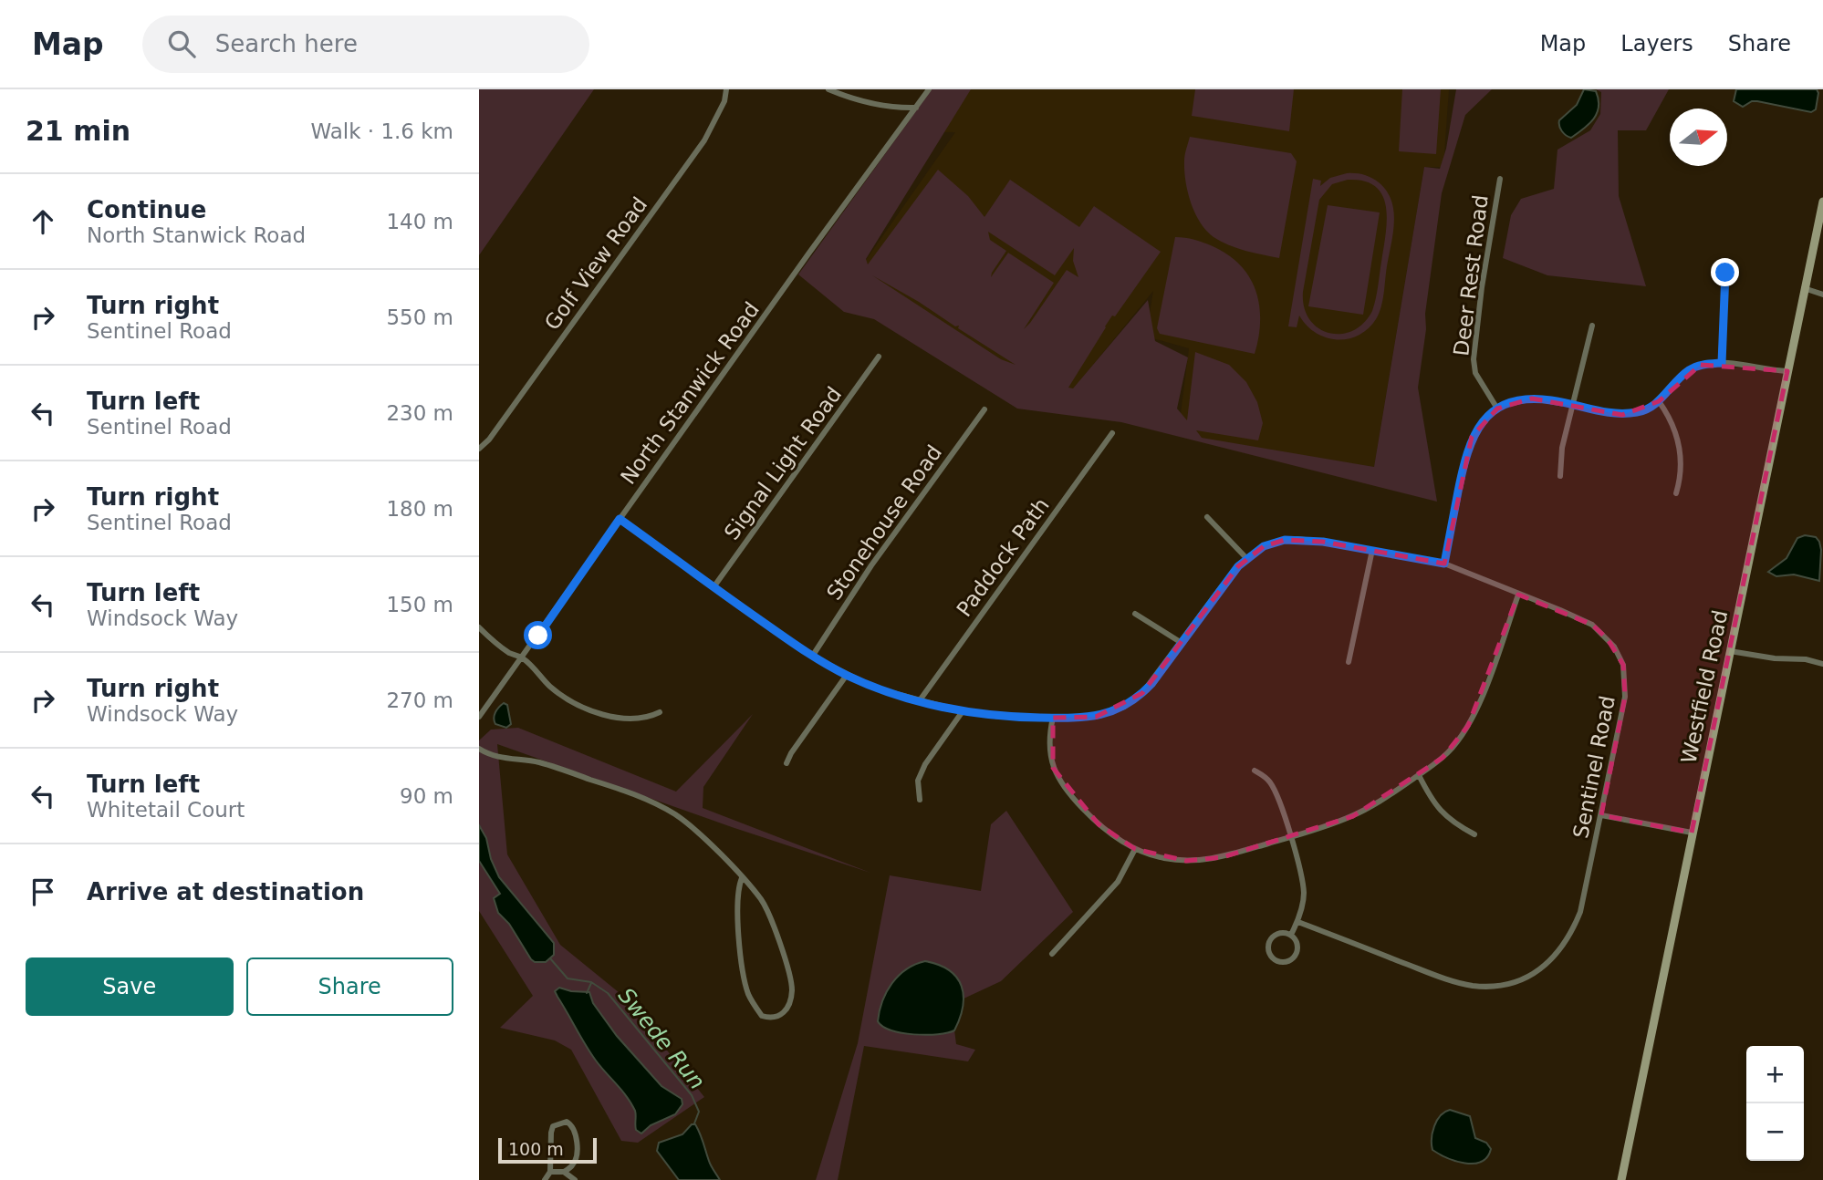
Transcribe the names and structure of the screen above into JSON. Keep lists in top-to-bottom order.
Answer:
{
  "streets": {
    "street": [
      "Golf View Road",
      "Deer Rest Road",
      "North Stanwick Road",
      "Signal Light Road",
      "Stonehouse Road",
      "Paddock Path",
      "Westfield Road",
      "Sentinel Road"
    ]
  },
  "crossings": [
    ["North Stanwick Road", "Sentinel Road"],
    ["Signal Light Road", "Sentinel Road"],
    ["Stonehouse Road", "Sentinel Road"],
    ["Paddock Path", "Sentinel Road"]
  ],
  "water": ["Swede Run"],
  "scale_bar": "100 m",
  "north": "right",
  "page": {
    "header": "Map",
    "search": "Search here",
    "nav": ["Map", "Layers", "Share"],
    "heading": ["21 min", "Walk · 1.6 km"],
    "list": [
      ["Continue", "North Stanwick Road", "140 m"],
      ["Turn right", "Sentinel Road", "550 m"],
      ["Turn left", "Sentinel Road", "230 m"],
      ["Turn right", "Sentinel Road", "180 m"],
      ["Turn left", "Windsock Way", "150 m"],
      ["Turn right", "Windsock Way", "270 m"],
      ["Turn left", "Whitetail Court", "90 m"],
      "Arrive at destination"
    ],
    "buttons": ["Save", "Share"],
    "map_buttons": ["+", "−"],
    "scale": "100 m"
  }
}
